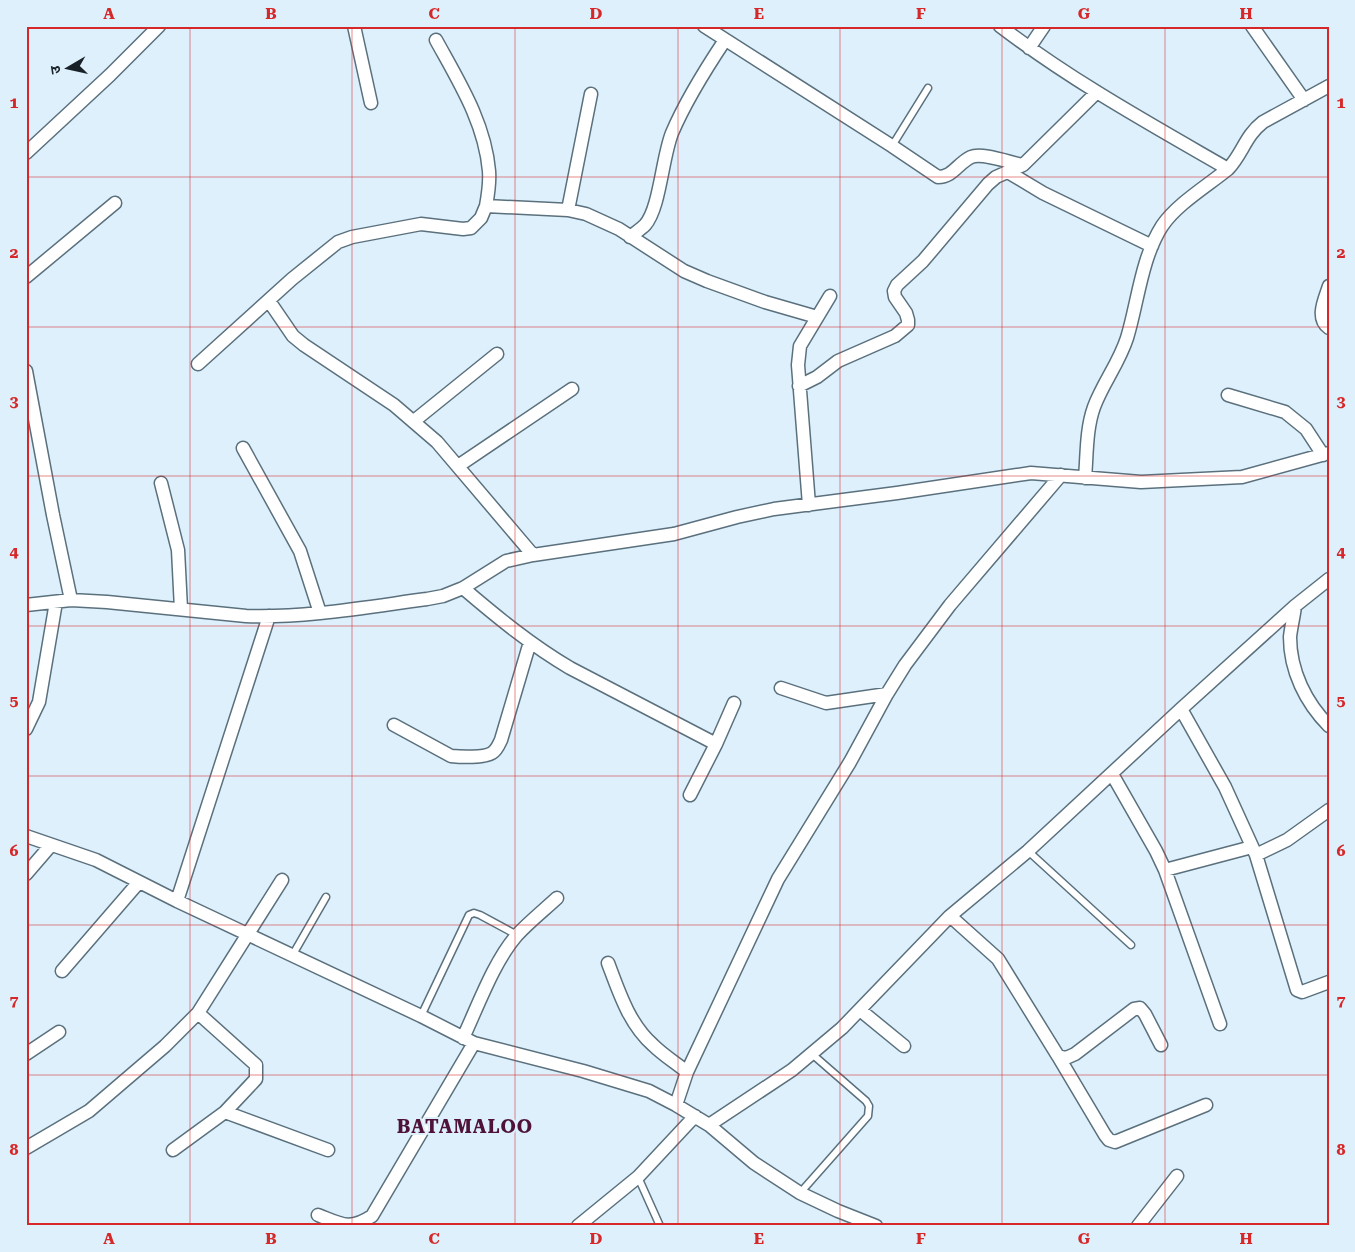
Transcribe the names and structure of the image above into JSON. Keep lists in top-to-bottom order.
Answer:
{
  "districts": ["BATAMALOO"],
  "north": "left",
  "grid": {
    "columns": [
      "A",
      "B",
      "C",
      "D",
      "E",
      "F",
      "G",
      "H"
    ],
    "rows": [
      "1",
      "2",
      "3",
      "4",
      "5",
      "6",
      "7",
      "8"
    ]
  }
}
